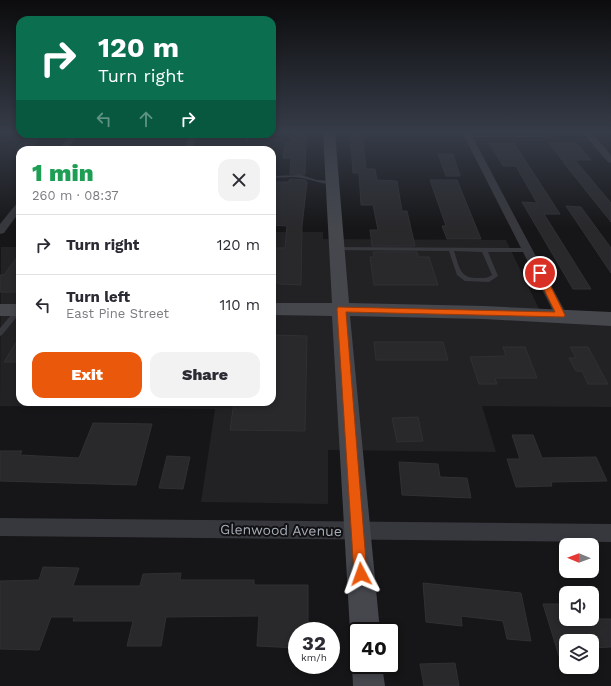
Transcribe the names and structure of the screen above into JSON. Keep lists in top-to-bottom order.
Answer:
{
  "streets": {
    "street": ["Glenwood Avenue"]
  },
  "north": "left",
  "page": {
    "turn": ["120 m", "Turn right"],
    "heading": ["1 min", "260 m · 08:37"],
    "list": [
      {
        "name": "Turn right",
        "value": "120 m"
      },
      {
        "name": "Turn left",
        "note": "East Pine Street",
        "value": "110 m"
      }
    ],
    "buttons": ["Exit", "Share"],
    "speed": "32 km/h",
    "limit": "40"
  }
}
